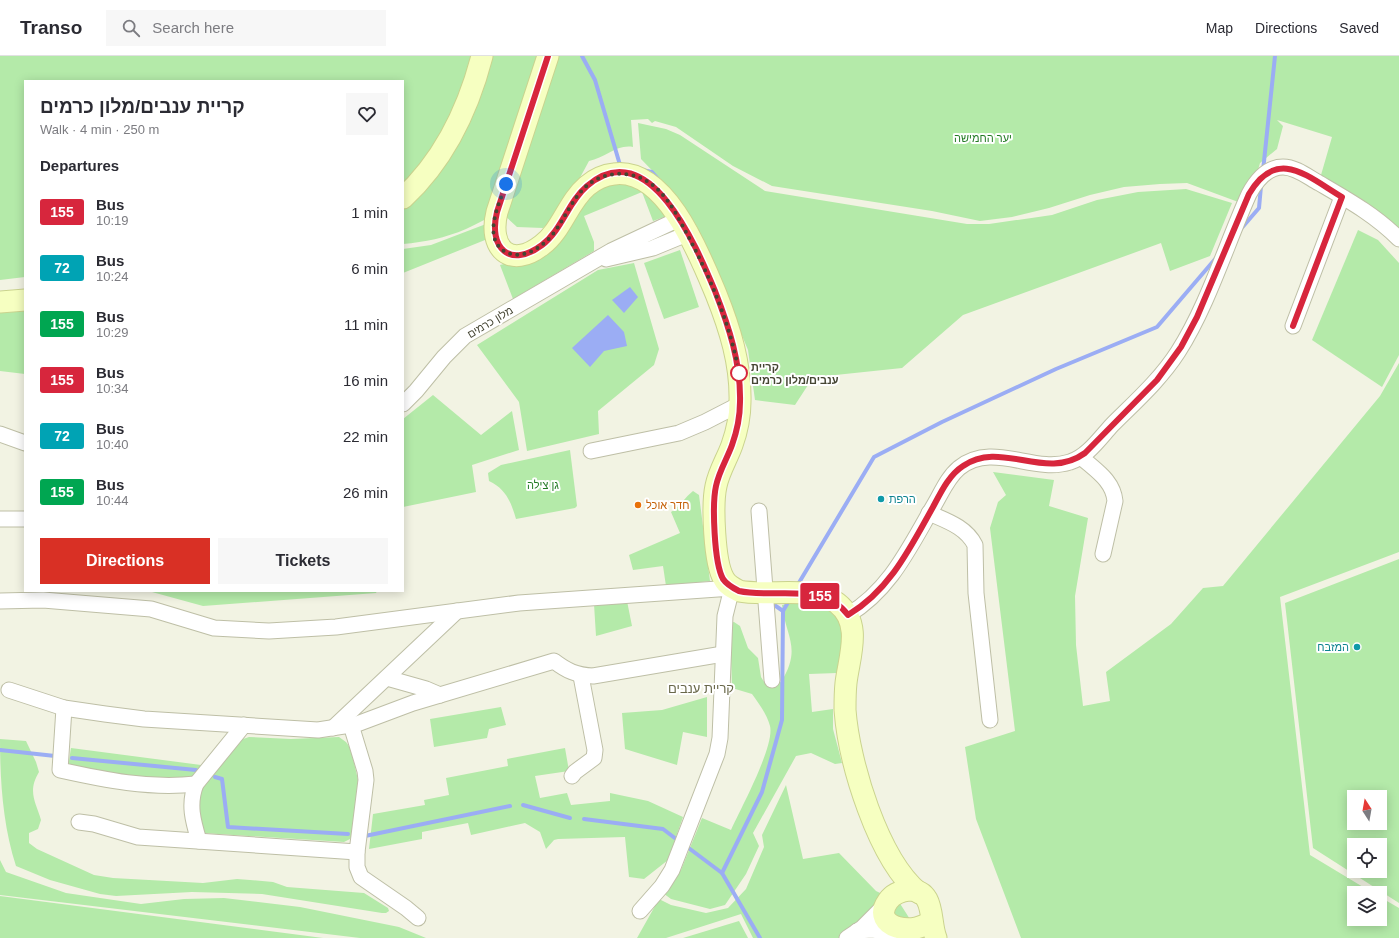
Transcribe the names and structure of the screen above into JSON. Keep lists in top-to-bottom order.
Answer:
{
  "streets": {
    "street": ["מלון כרמים"]
  },
  "districts": ["קריית ענבים"],
  "parks": ["יער החמישה", "גן צילה"],
  "places": [
    "קריית ענבים/מלון כרמים",
    "הרפת",
    "חדר אוכל",
    "המזבח"
  ],
  "lines": ["bus line 155"],
  "north": "top",
  "page": {
    "header": "Transo",
    "search": "Search here",
    "nav": ["Map", "Directions", "Saved"],
    "on_map": "155",
    "heading": [
      ["קריית ענבים/מלון כרמים", "Walk · 4 min · 250 m"],
      "Departures"
    ],
    "list": [
      {
        "mark": "155",
        "name": "Bus",
        "note": "10:19",
        "value": "1 min"
      },
      {
        "mark": "72",
        "name": "Bus",
        "note": "10:24",
        "value": "6 min"
      },
      {
        "mark": "155",
        "name": "Bus",
        "note": "10:29",
        "value": "11 min"
      },
      {
        "mark": "155",
        "name": "Bus",
        "note": "10:34",
        "value": "16 min"
      },
      {
        "mark": "72",
        "name": "Bus",
        "note": "10:40",
        "value": "22 min"
      },
      {
        "mark": "155",
        "name": "Bus",
        "note": "10:44",
        "value": "26 min"
      }
    ],
    "buttons": ["Directions", "Tickets"]
  }
}
